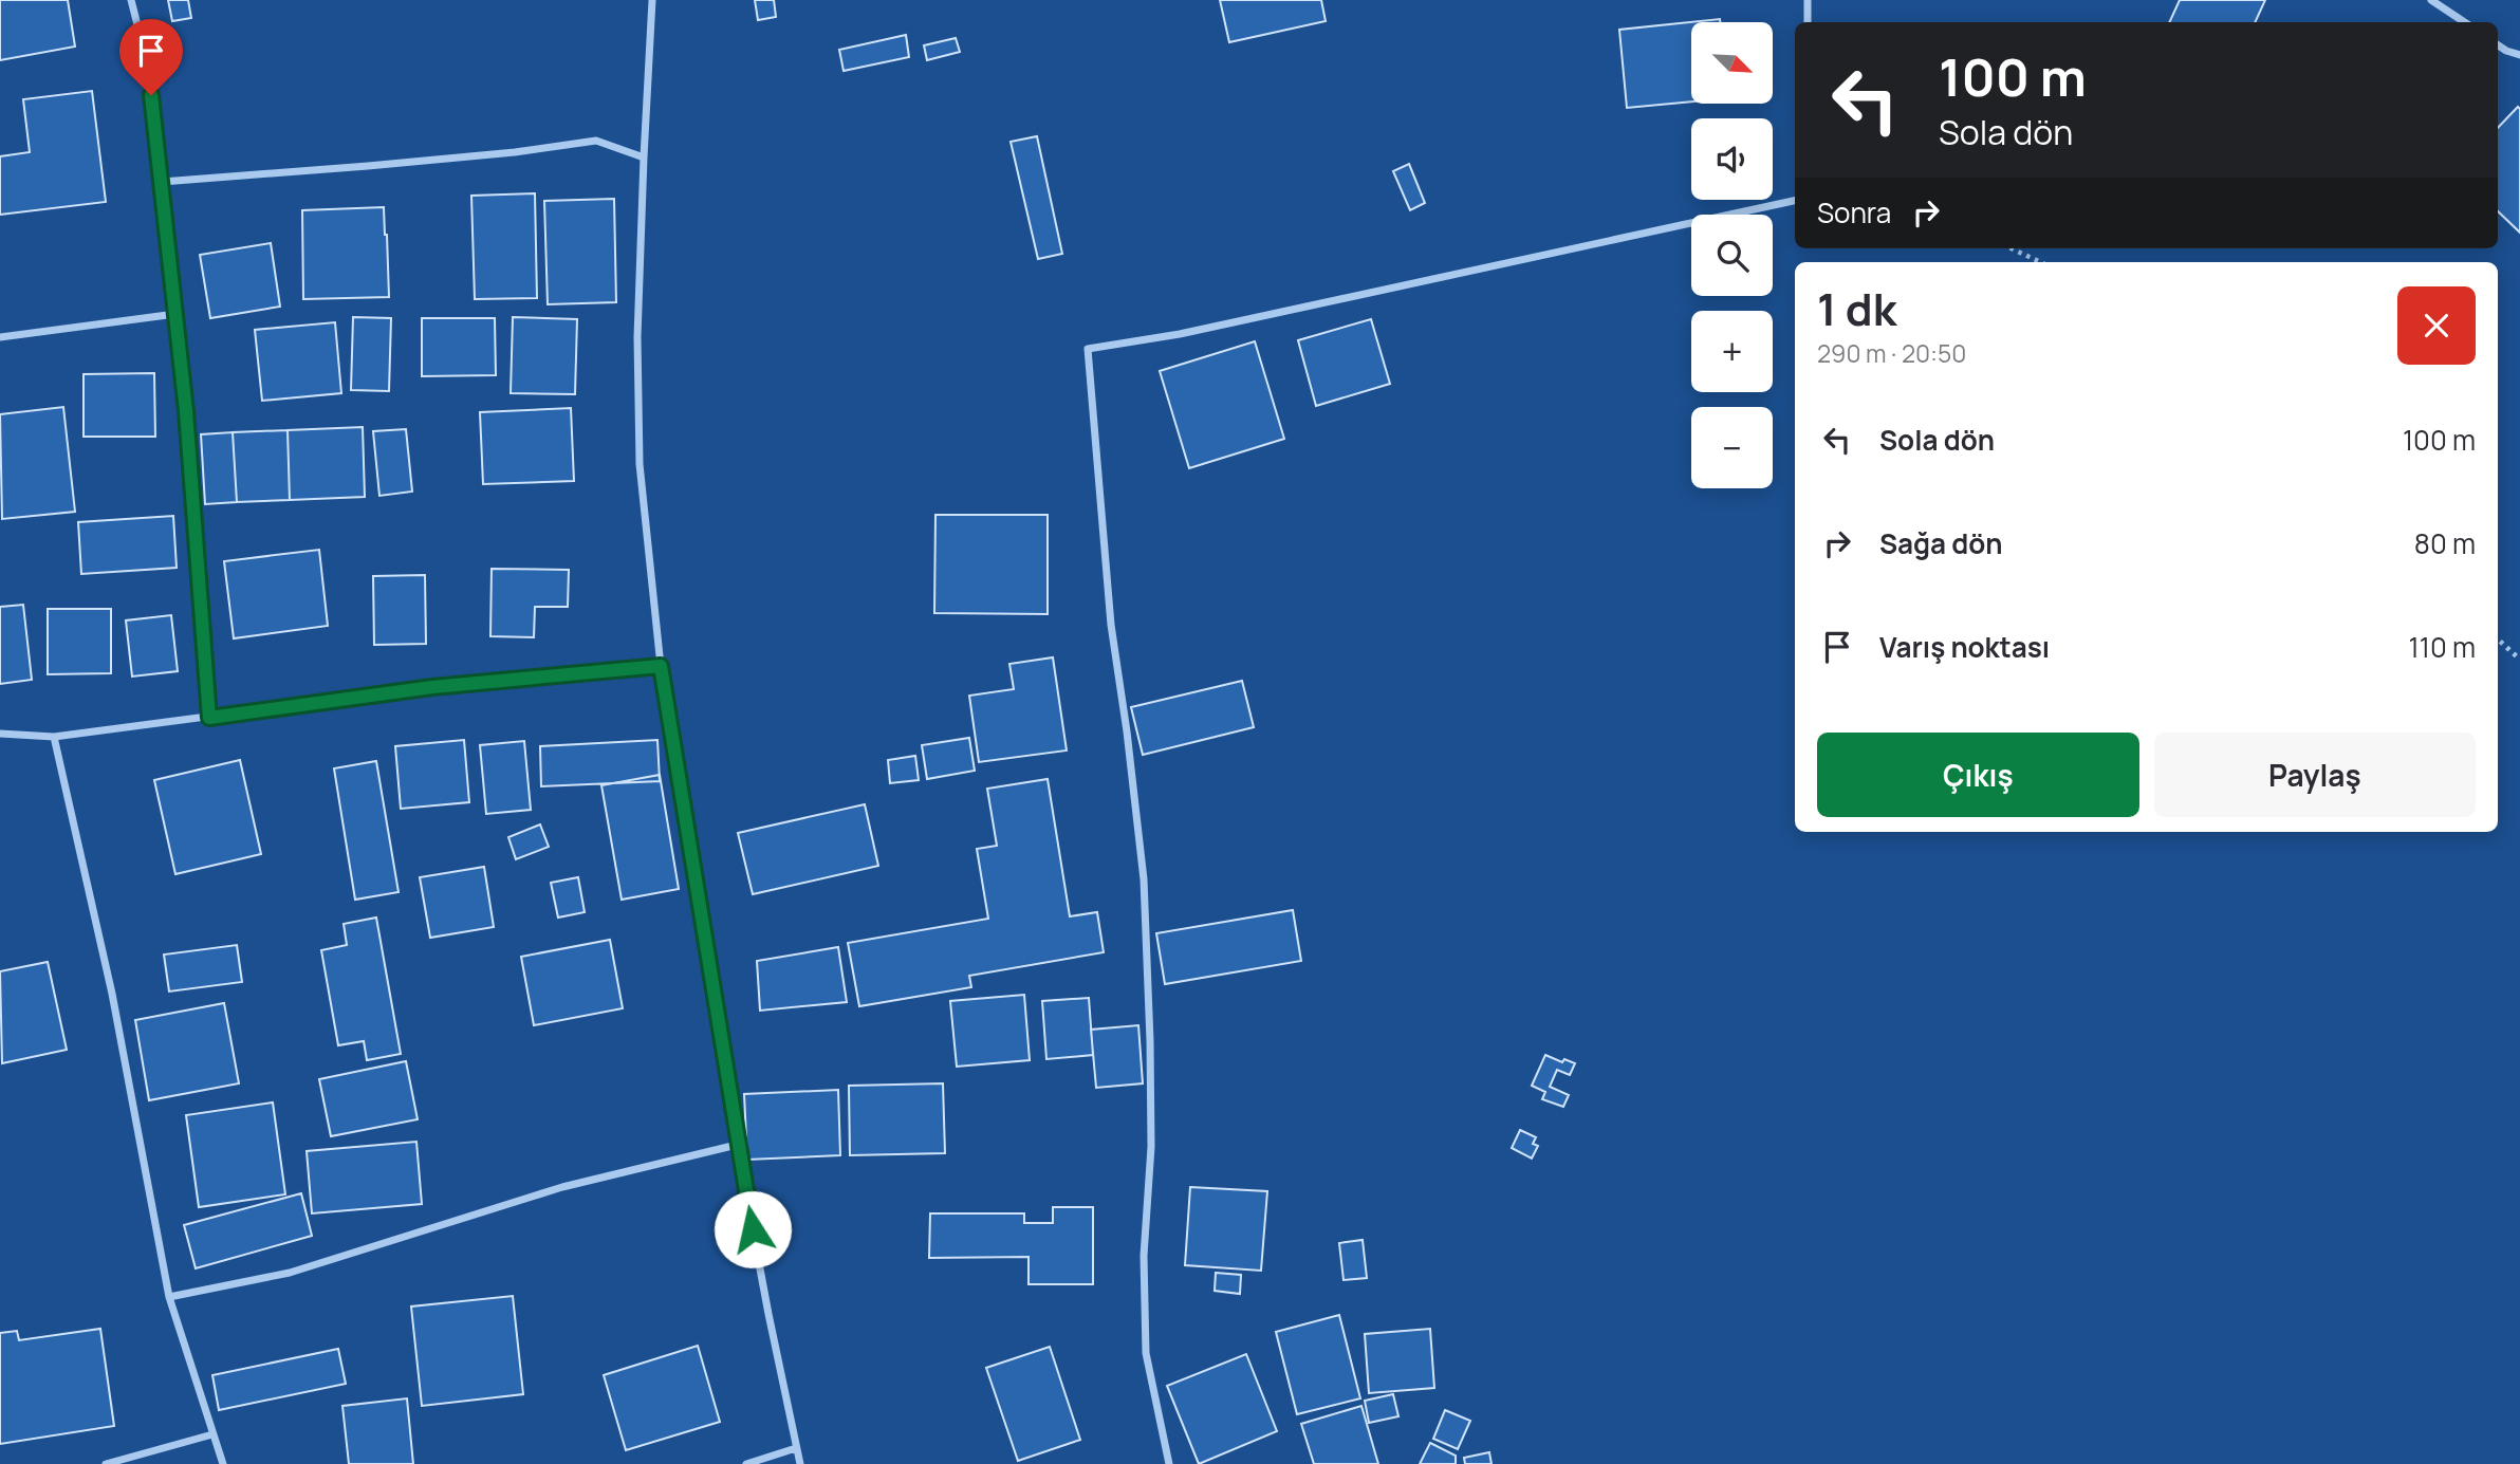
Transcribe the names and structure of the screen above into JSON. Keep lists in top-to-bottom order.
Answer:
{
  "north": "bottom right",
  "page": {
    "map_buttons": ["+", "−"],
    "turn": ["100 m", "Sola dön"],
    "then": "Sonra",
    "heading": ["1 dk", "290 m · 20:50"],
    "list": [
      {
        "name": "Sola dön",
        "value": "100 m"
      },
      {
        "name": "Sağa dön",
        "value": "80 m"
      },
      {
        "name": "Varış noktası",
        "value": "110 m"
      }
    ],
    "buttons": ["Çıkış", "Paylaş"]
  }
}
